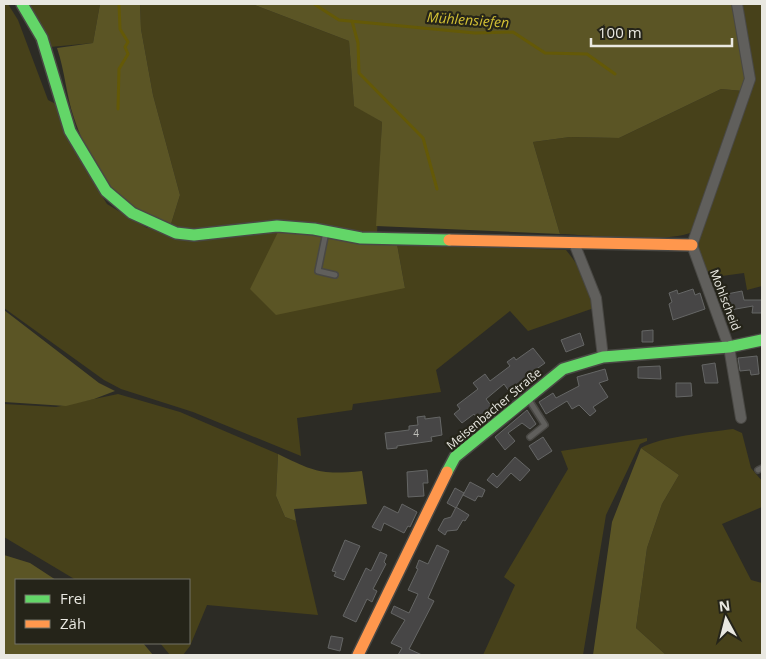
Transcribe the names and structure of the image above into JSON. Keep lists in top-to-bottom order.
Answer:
{
  "streets": {
    "street": ["Mohlscheid", "Meisenbacher Straße"]
  },
  "crossings": [
    ["Mohlscheid", "Meisenbacher Straße"]
  ],
  "water": ["Mühlensiefen"],
  "house_numbers": ["4"],
  "legend": ["Frei", "Zäh"],
  "scale_bar": "100 m",
  "north": "top"
}
